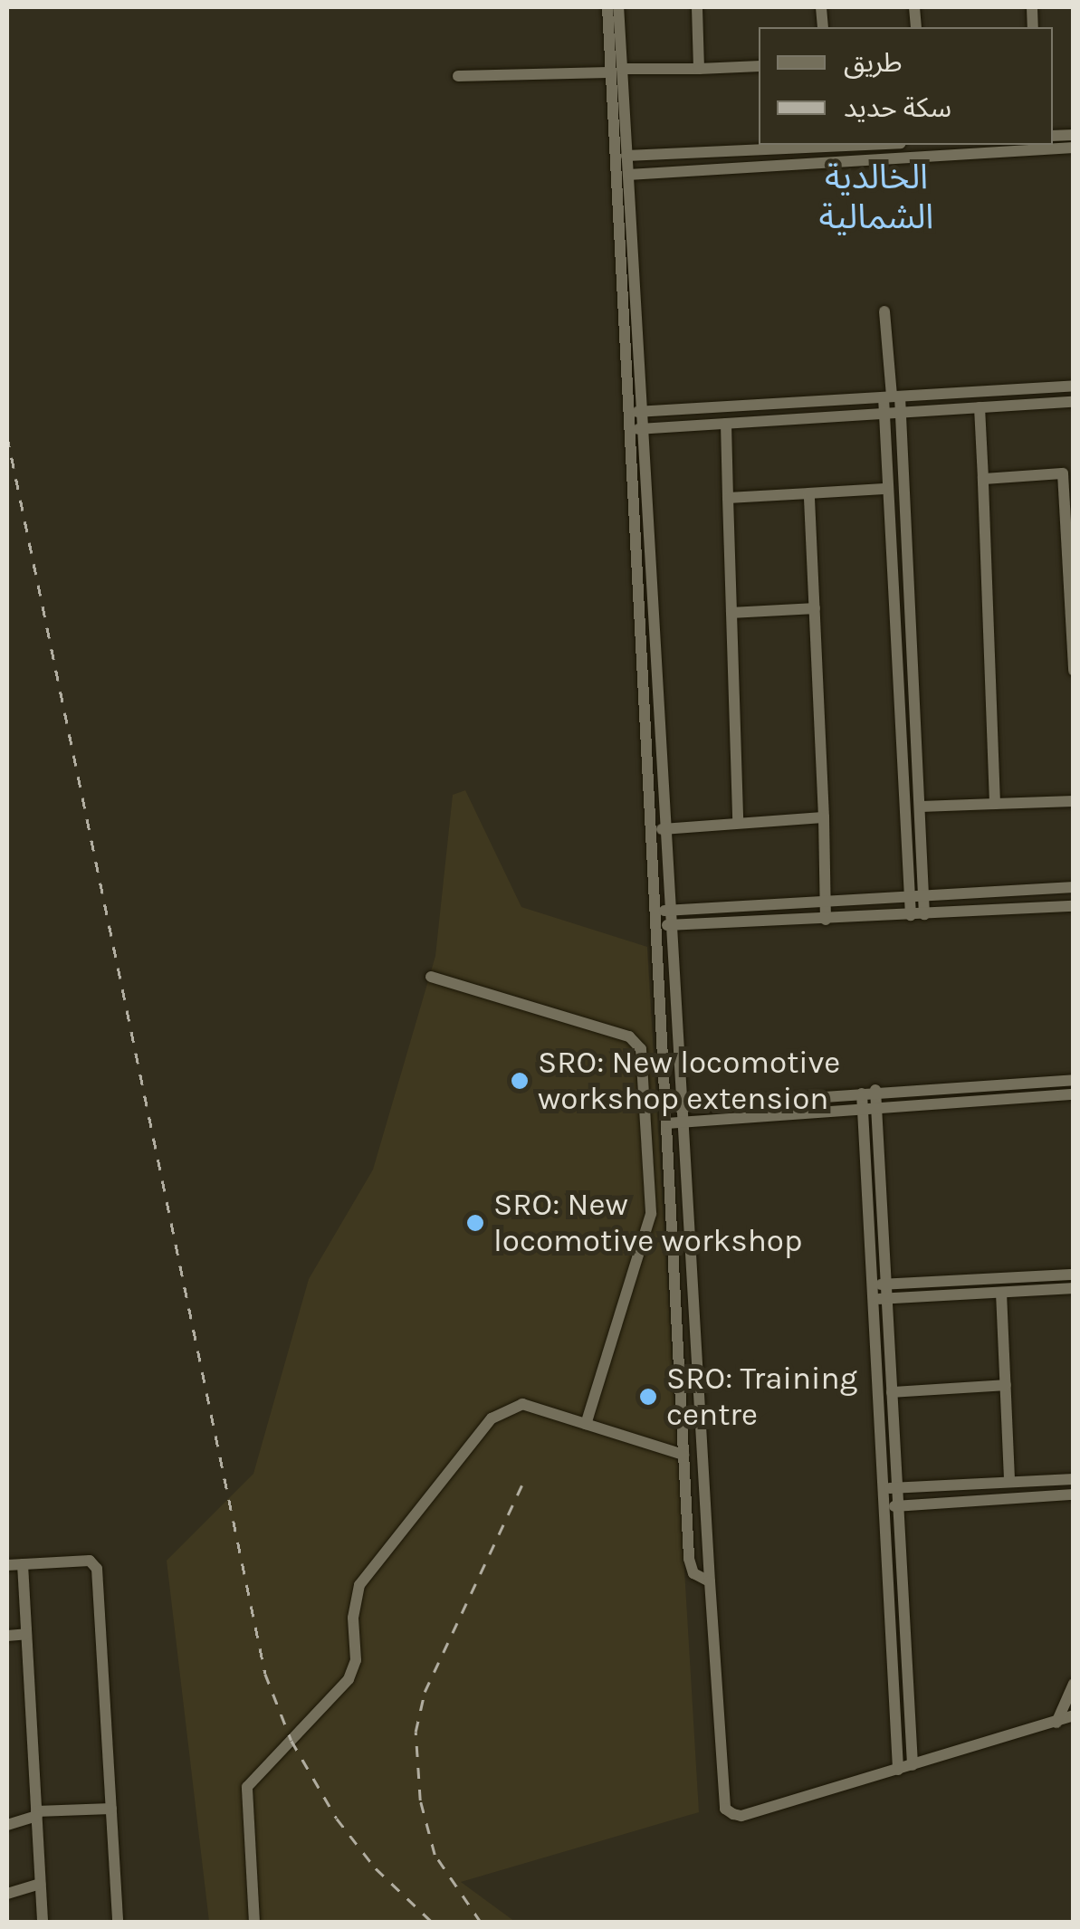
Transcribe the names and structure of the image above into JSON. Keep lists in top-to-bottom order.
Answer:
{
  "districts": ["الخالدية الشمالية"],
  "places": ["SRO: New locomotive workshop extension", "SRO: New locomotive workshop", "SRO: Training centre"],
  "legend": ["طريق", "سكة حديد"]
}
